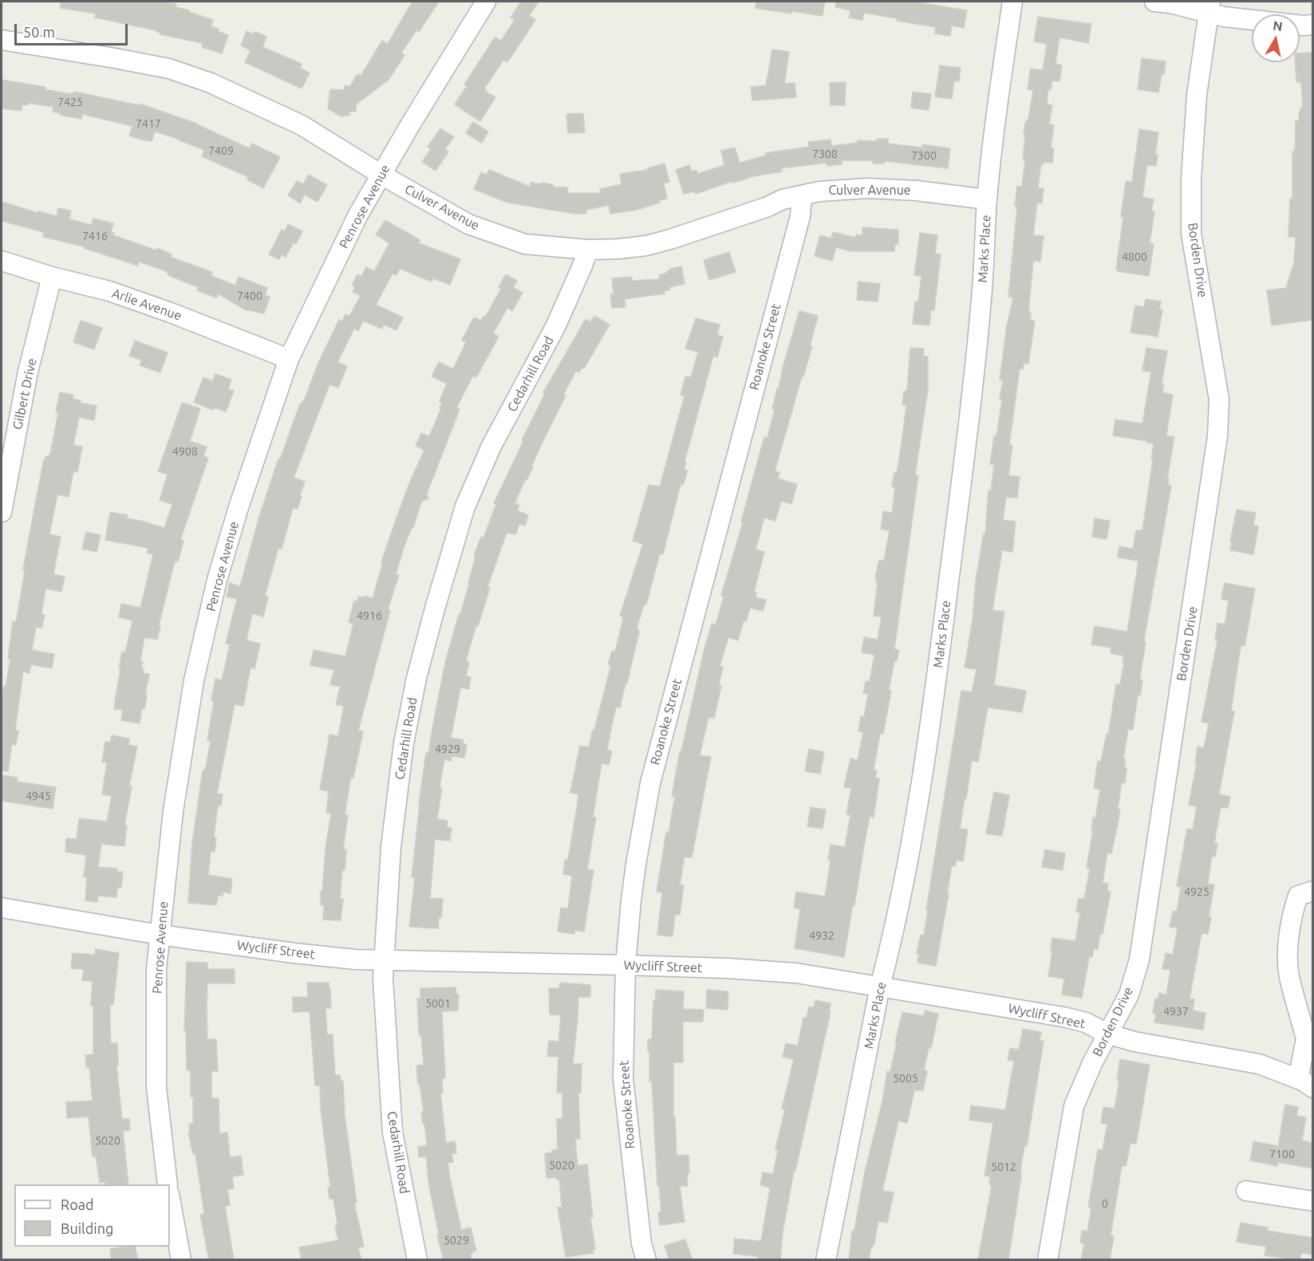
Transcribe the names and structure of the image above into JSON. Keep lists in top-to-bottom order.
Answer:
{
  "streets": {
    "street": [
      "Culver Avenue",
      "Penrose Avenue",
      "Marks Place",
      "Borden Drive",
      "Arlie Avenue",
      "Roanoke Street",
      "Cedarhill Road",
      "Gilbert Drive",
      "Wycliff Street"
    ]
  },
  "crossings": [
    ["Culver Avenue", "Penrose Avenue"],
    ["Culver Avenue", "Marks Place"],
    ["Culver Avenue", "Roanoke Street"],
    ["Culver Avenue", "Cedarhill Road"],
    ["Penrose Avenue", "Arlie Avenue"],
    ["Penrose Avenue", "Wycliff Street"],
    ["Marks Place", "Wycliff Street"],
    ["Borden Drive", "Wycliff Street"],
    ["Arlie Avenue", "Gilbert Drive"],
    ["Roanoke Street", "Wycliff Street"],
    ["Cedarhill Road", "Wycliff Street"]
  ],
  "house_numbers": [
    "7425",
    "7417",
    "7409",
    "7308",
    "7300",
    "7416",
    "4800",
    "7400",
    "4908",
    "4916",
    "4929",
    "4945",
    "4925",
    "4932",
    "5001",
    "4937",
    "5005",
    "5020",
    "7100",
    "5020",
    "5012",
    "0",
    "5029"
  ],
  "legend": ["Road", "Building"],
  "scale_bar": "50 m",
  "north": "top"
}
